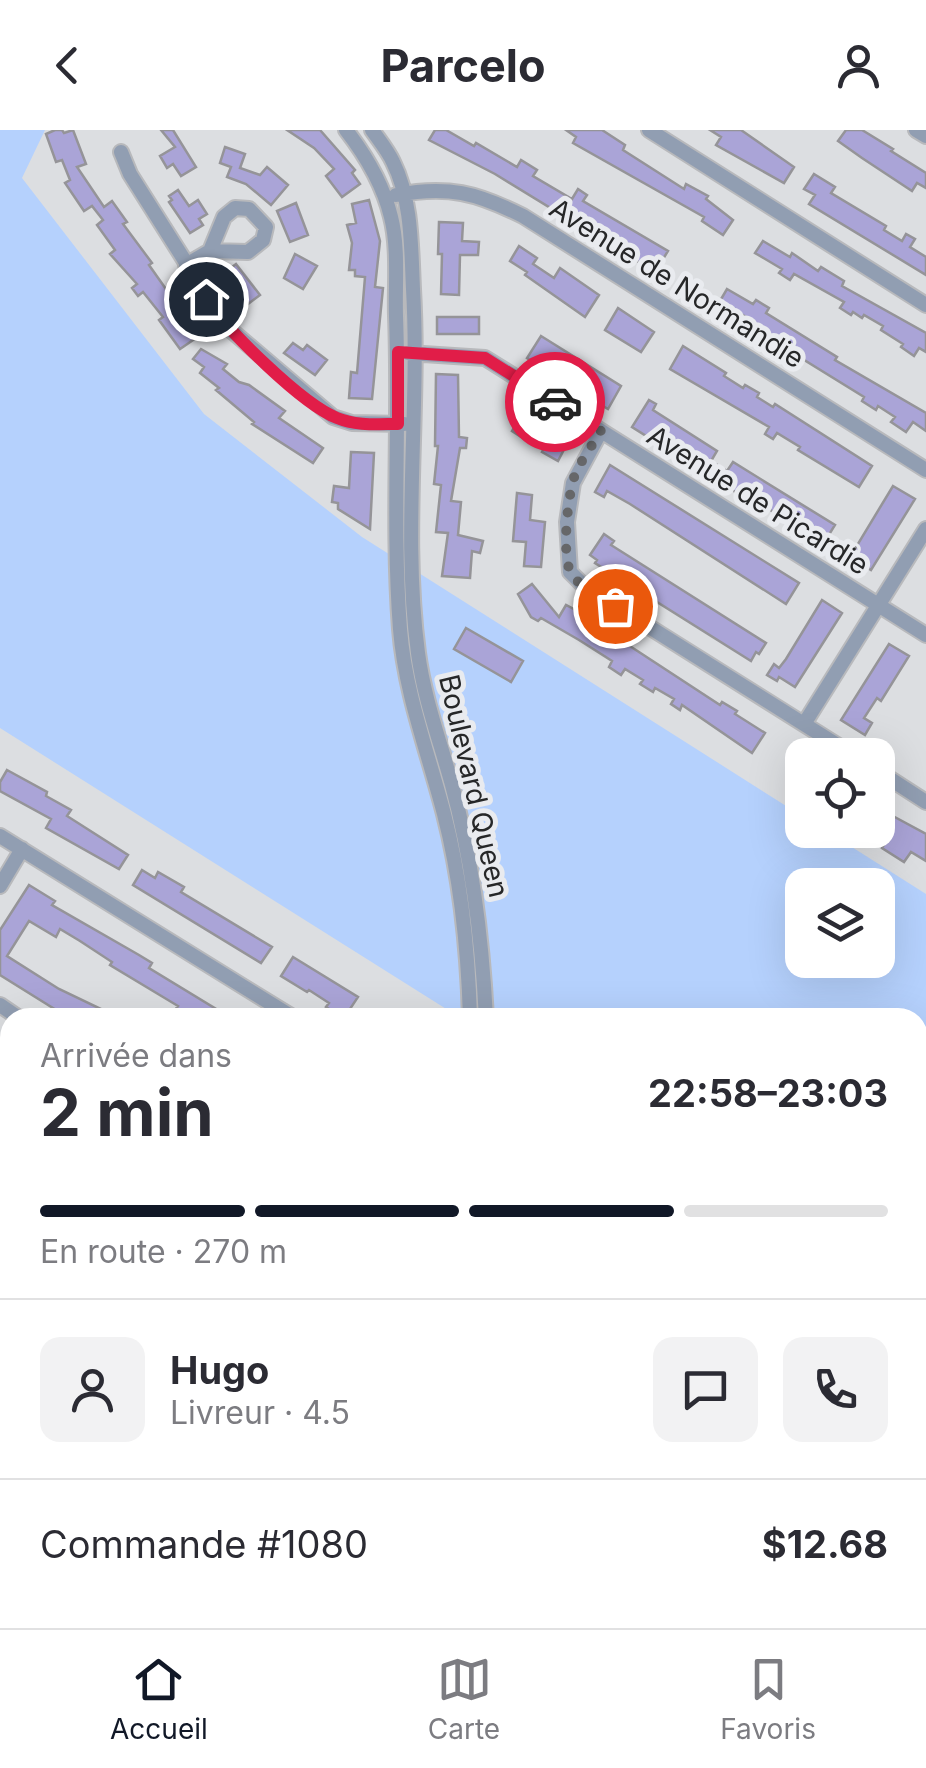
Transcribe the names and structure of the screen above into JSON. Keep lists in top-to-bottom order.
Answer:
{
  "streets": {
    "street": ["Avenue de Normandie", "Avenue de Picardie", "Boulevard Queen"]
  },
  "crossings": [
    ["Avenue de Normandie", "Boulevard Queen"],
    ["Avenue de Picardie", "Boulevard Queen"]
  ],
  "page": {
    "header": "Parcelo",
    "heading": ["2 min", "Arrivée dans", "22:58–23:03"],
    "panel": [
      "Hugo",
      "Livreur · 4.5",
      "Commande #1080",
      "$12.68"
    ],
    "bar": "En route · 270 m",
    "tabs": ["Accueil", "Carte", "Favoris"]
  }
}
